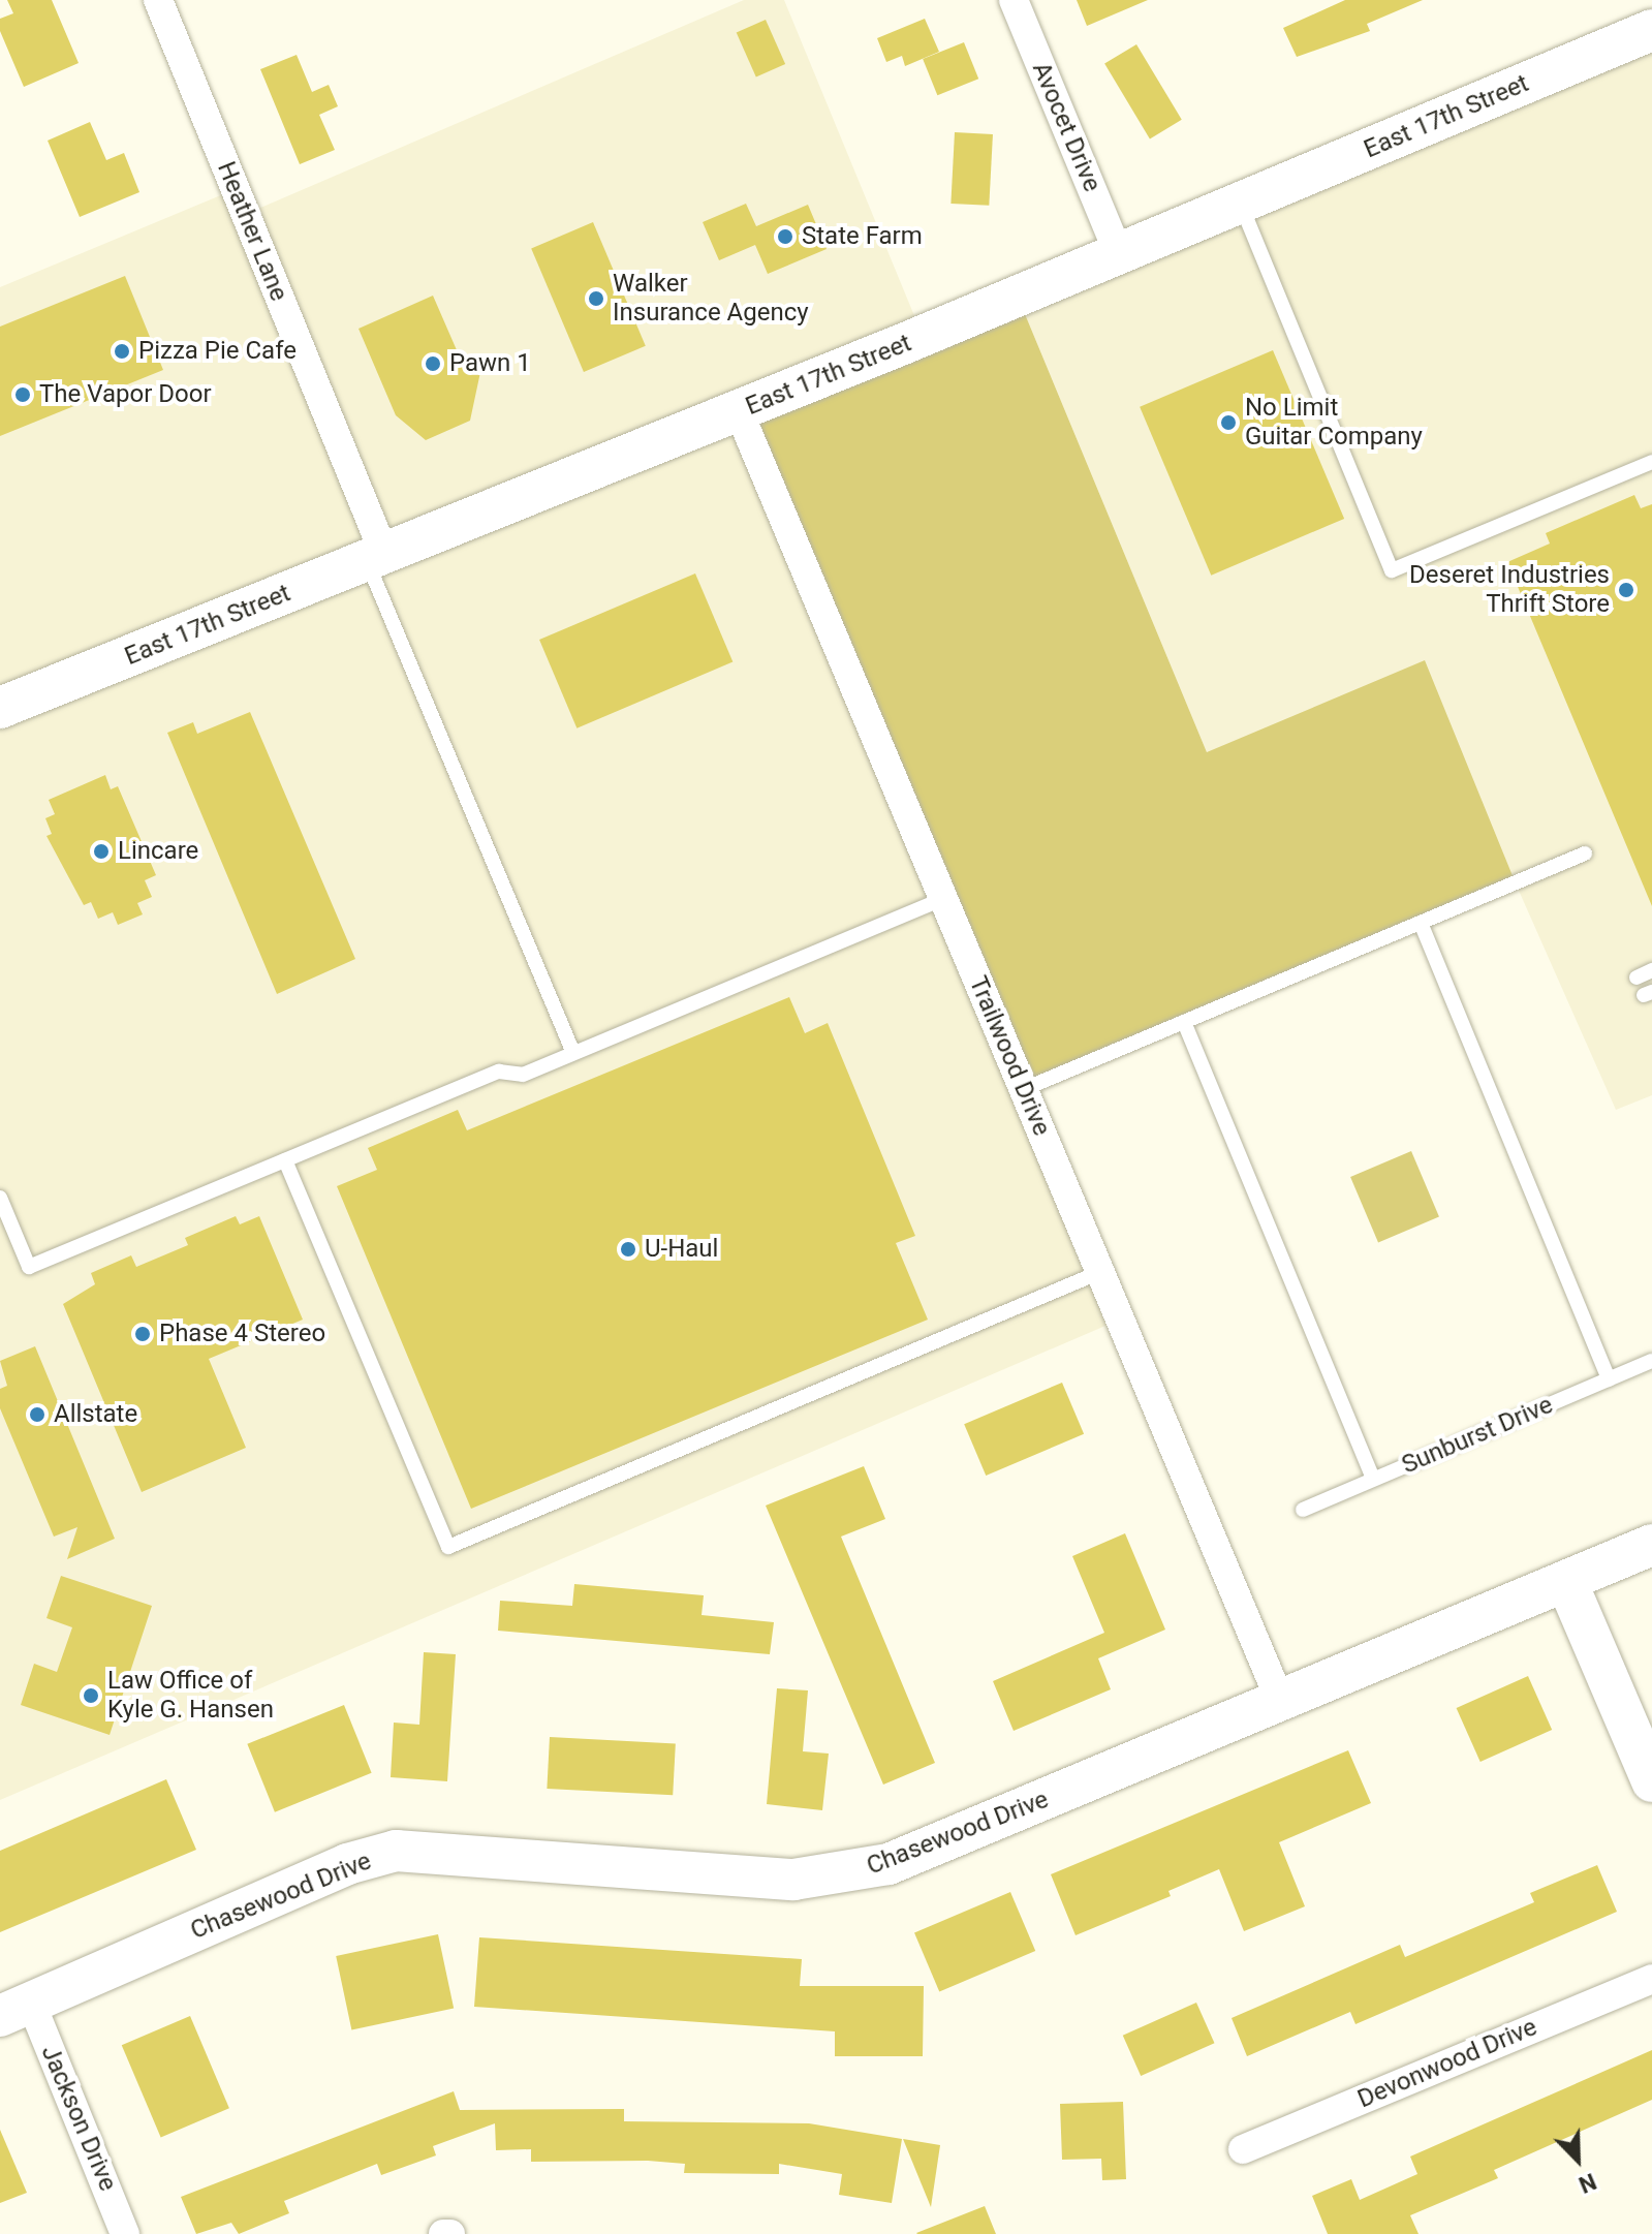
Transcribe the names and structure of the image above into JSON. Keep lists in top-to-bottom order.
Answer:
{
  "streets": {
    "street": [
      "East 17th Street",
      "Avocet Drive",
      "Heather Lane",
      "Trailwood Drive",
      "Chasewood Drive",
      "Devonwood Drive",
      "Jackson Drive"
    ],
    "lane": ["Sunburst Drive"]
  },
  "crossings": [
    ["East 17th Street", "Avocet Drive"],
    ["East 17th Street", "Heather Lane"],
    ["East 17th Street", "Trailwood Drive"],
    ["Trailwood Drive", "Chasewood Drive"],
    ["Chasewood Drive", "Jackson Drive"]
  ],
  "places": [
    "State Farm",
    "Walker Insurance Agency",
    "Pizza Pie Cafe",
    "Pawn 1",
    "The Vapor Door",
    "No Limit Guitar Company",
    "Deseret Industries Thrift Store",
    "Lincare",
    "U-Haul",
    "Phase 4 Stereo",
    "Allstate",
    "Law Office of Kyle G. Hansen"
  ],
  "north": "bottom right"
}
